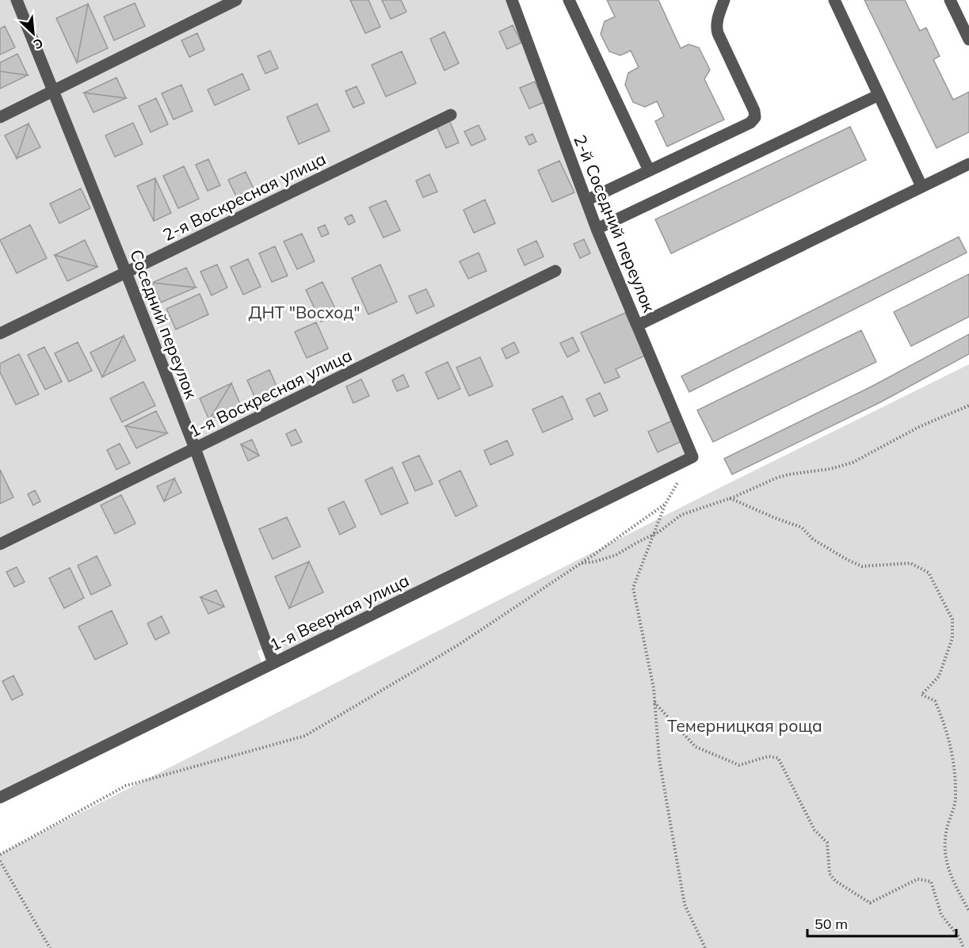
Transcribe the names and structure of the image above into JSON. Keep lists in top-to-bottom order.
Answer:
{
  "streets": {
    "street": [
      "2-я Воскресная улица",
      "2-й Соседний переулок",
      "Соседний переулок",
      "1-я Воскресная улица",
      "1-я Веерная улица"
    ]
  },
  "crossings": [
    ["2-я Воскресная улица", "Соседний переулок"],
    ["2-й Соседний переулок", "1-я Веерная улица"],
    ["Соседний переулок", "1-я Воскресная улица"],
    ["Соседний переулок", "1-я Веерная улица"]
  ],
  "parks": ["ДНТ \"Восход\"", "Темерницкая роща"],
  "scale_bar": "50 m",
  "north": "bottom right"
}
